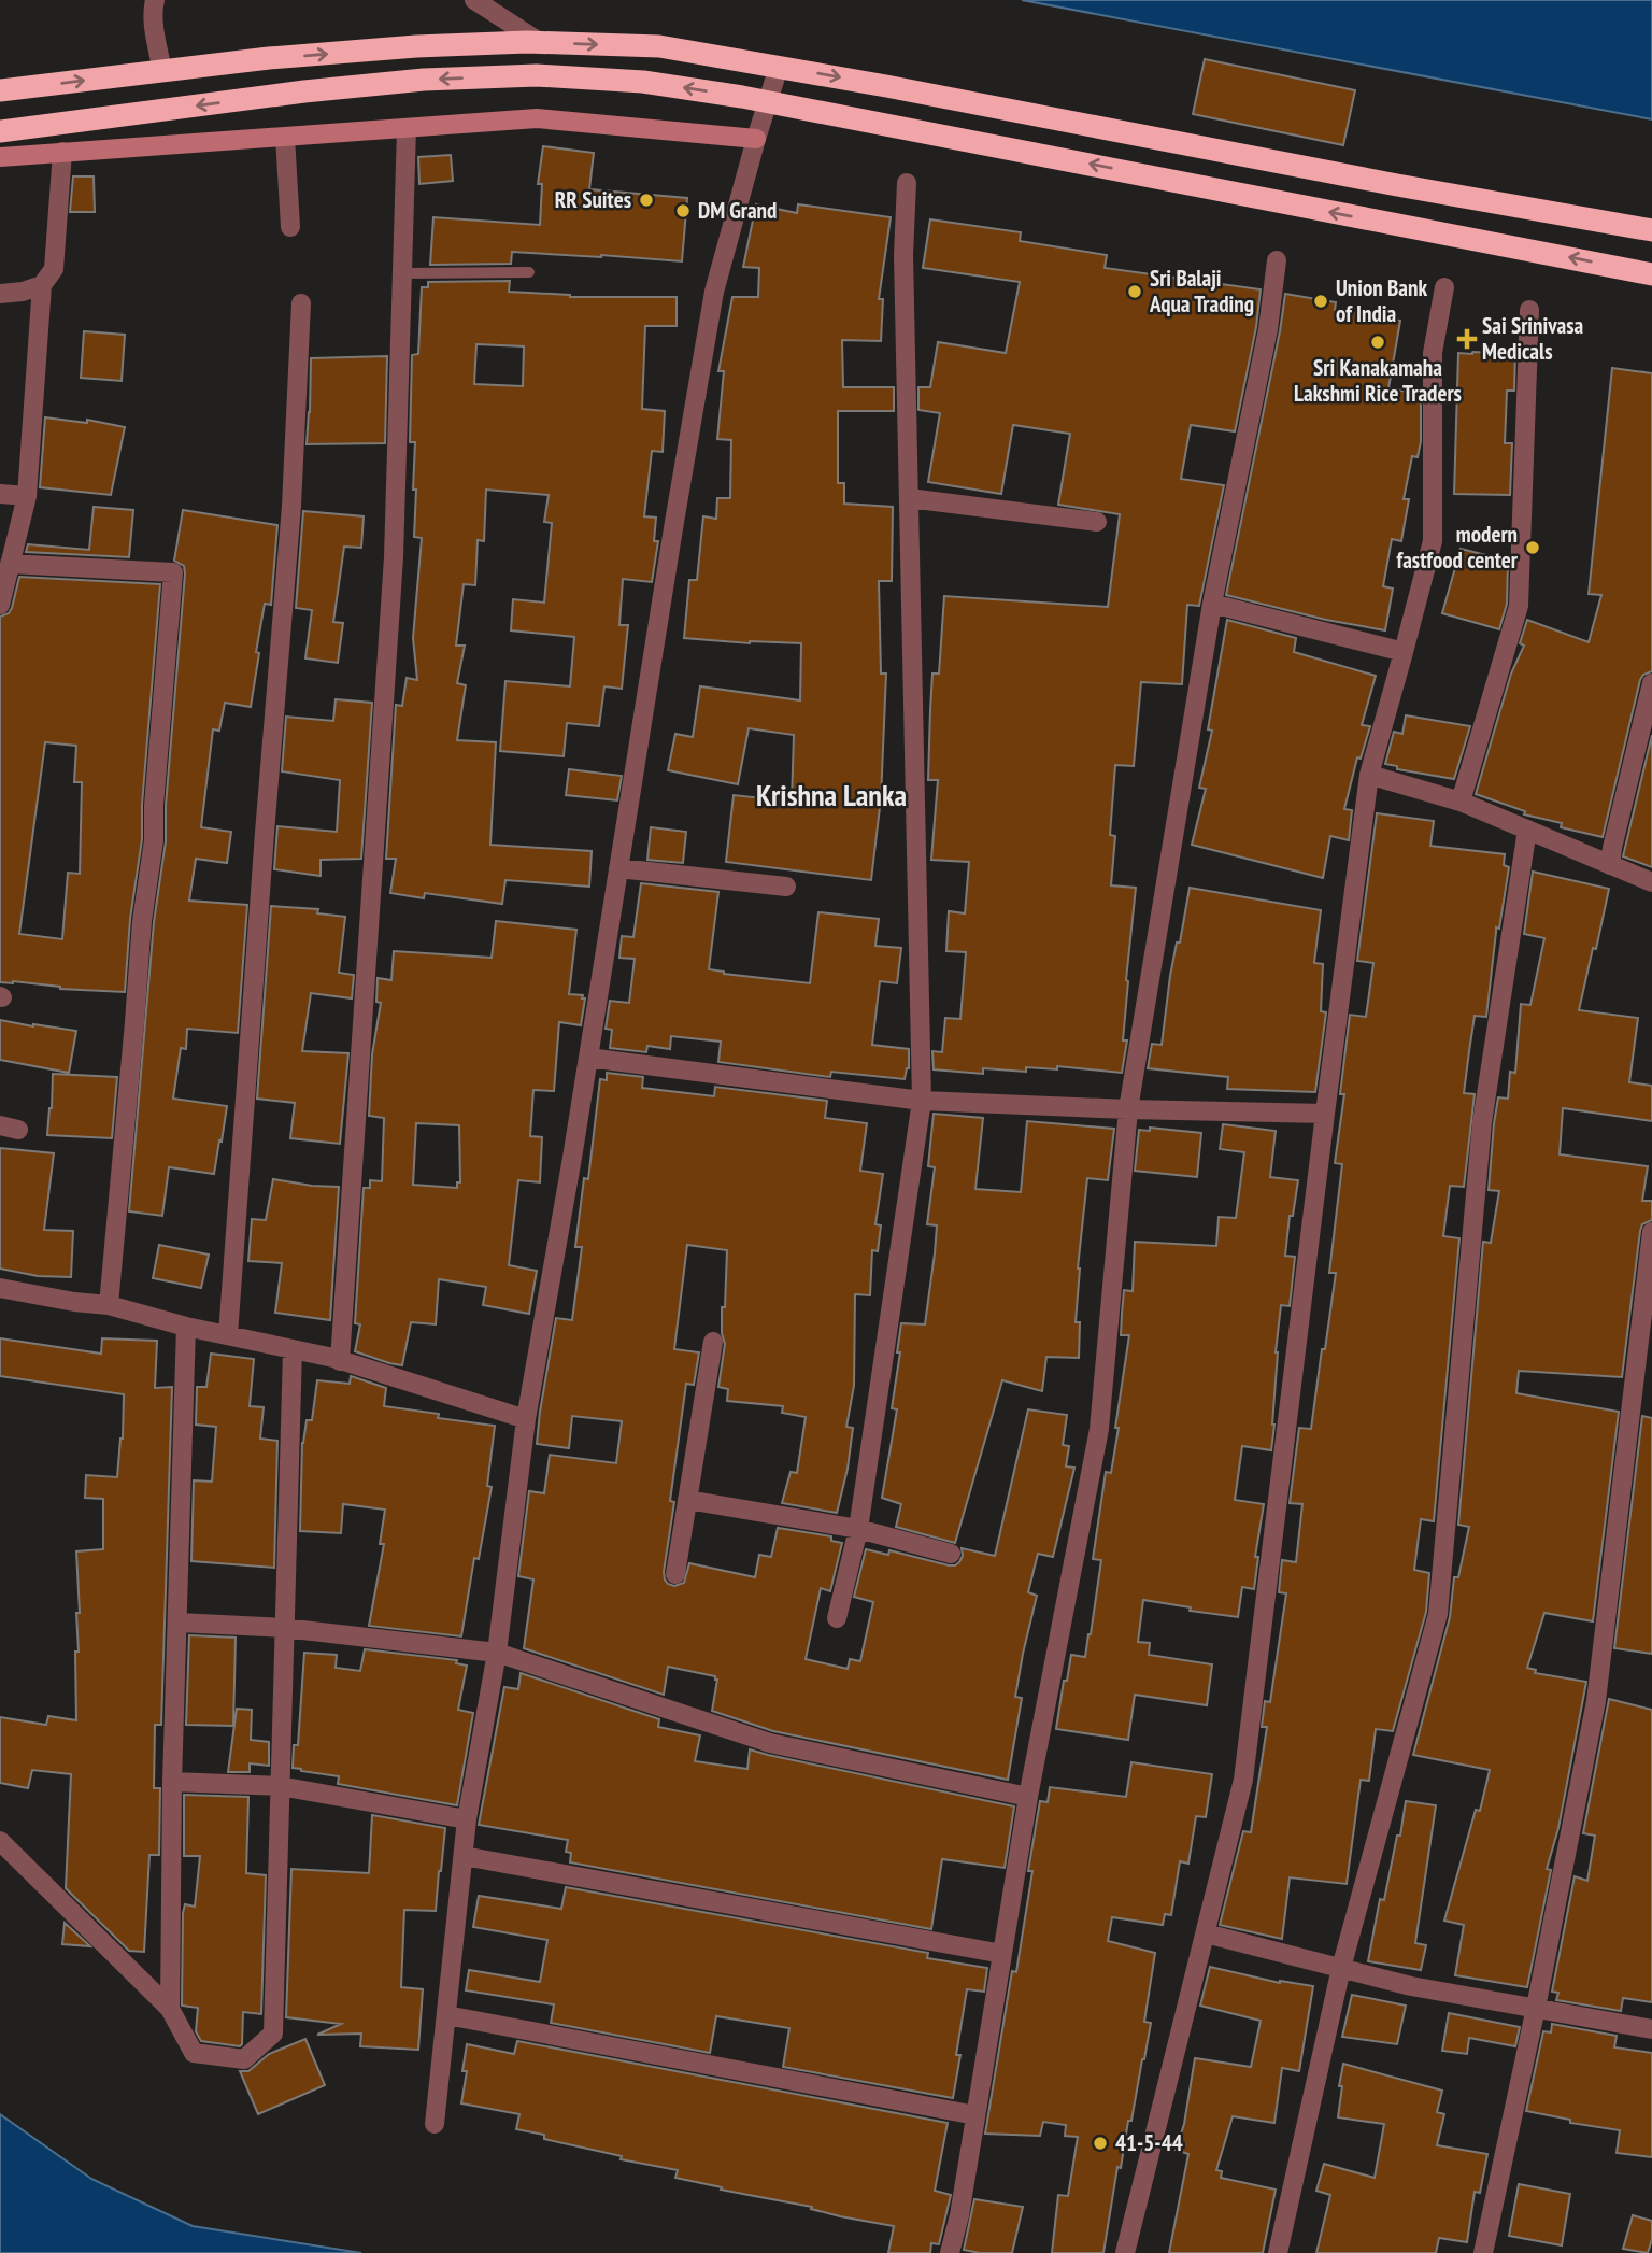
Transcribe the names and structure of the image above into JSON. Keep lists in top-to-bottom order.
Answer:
{
  "districts": ["Krishna Lanka"],
  "places": {
    "other": [
      "RR Suites",
      "DM Grand",
      "Sri Balaji Aqua Trading",
      "Union Bank of India",
      "Sri Kanakamaha Lakshmi Rice Traders",
      "modern fastfood center",
      "41-5-44"
    ],
    "health": ["Sai Srinivasa Medicals"]
  }
}
